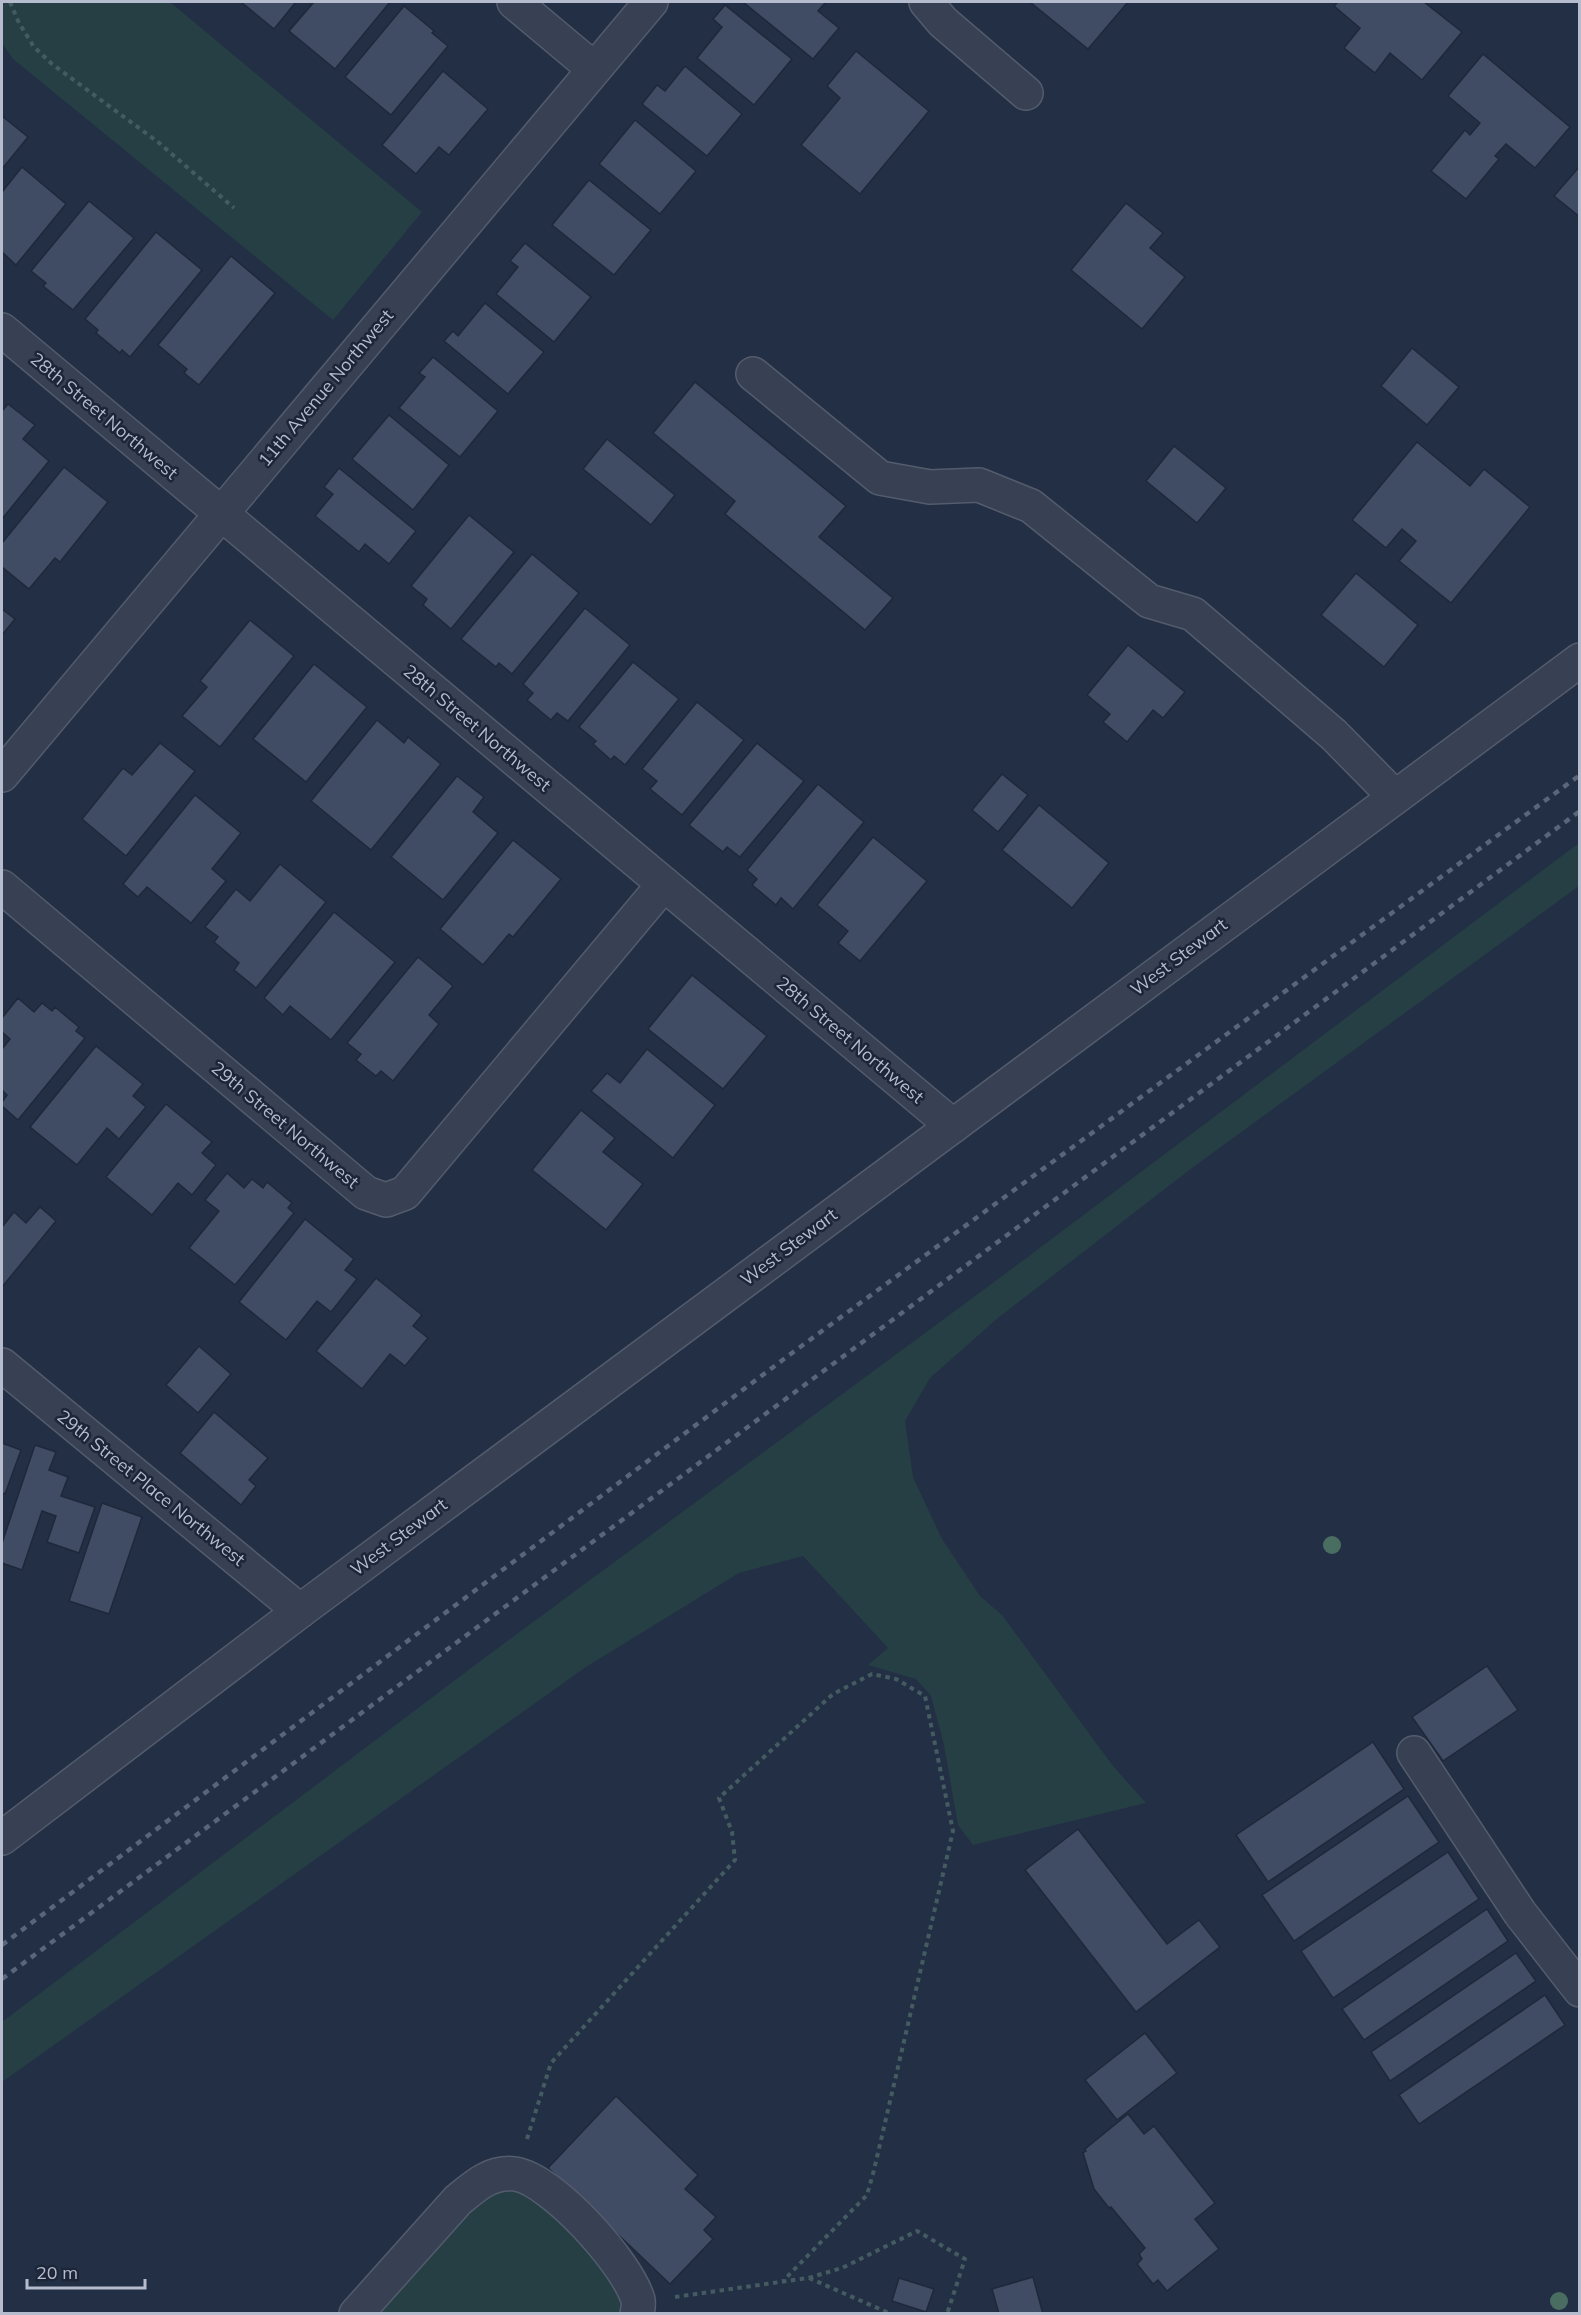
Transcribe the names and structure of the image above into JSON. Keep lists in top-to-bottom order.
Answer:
{
  "streets": {
    "street": [
      "11th Avenue Northwest",
      "28th Street Northwest",
      "West Stewart",
      "29th Street Northwest",
      "29th Street Place Northwest"
    ]
  },
  "crossings": [
    ["11th Avenue Northwest", "28th Street Northwest"],
    ["28th Street Northwest", "West Stewart"],
    ["28th Street Northwest", "29th Street Northwest"],
    ["West Stewart", "29th Street Place Northwest"]
  ],
  "scale_bar": "20 m"
}
